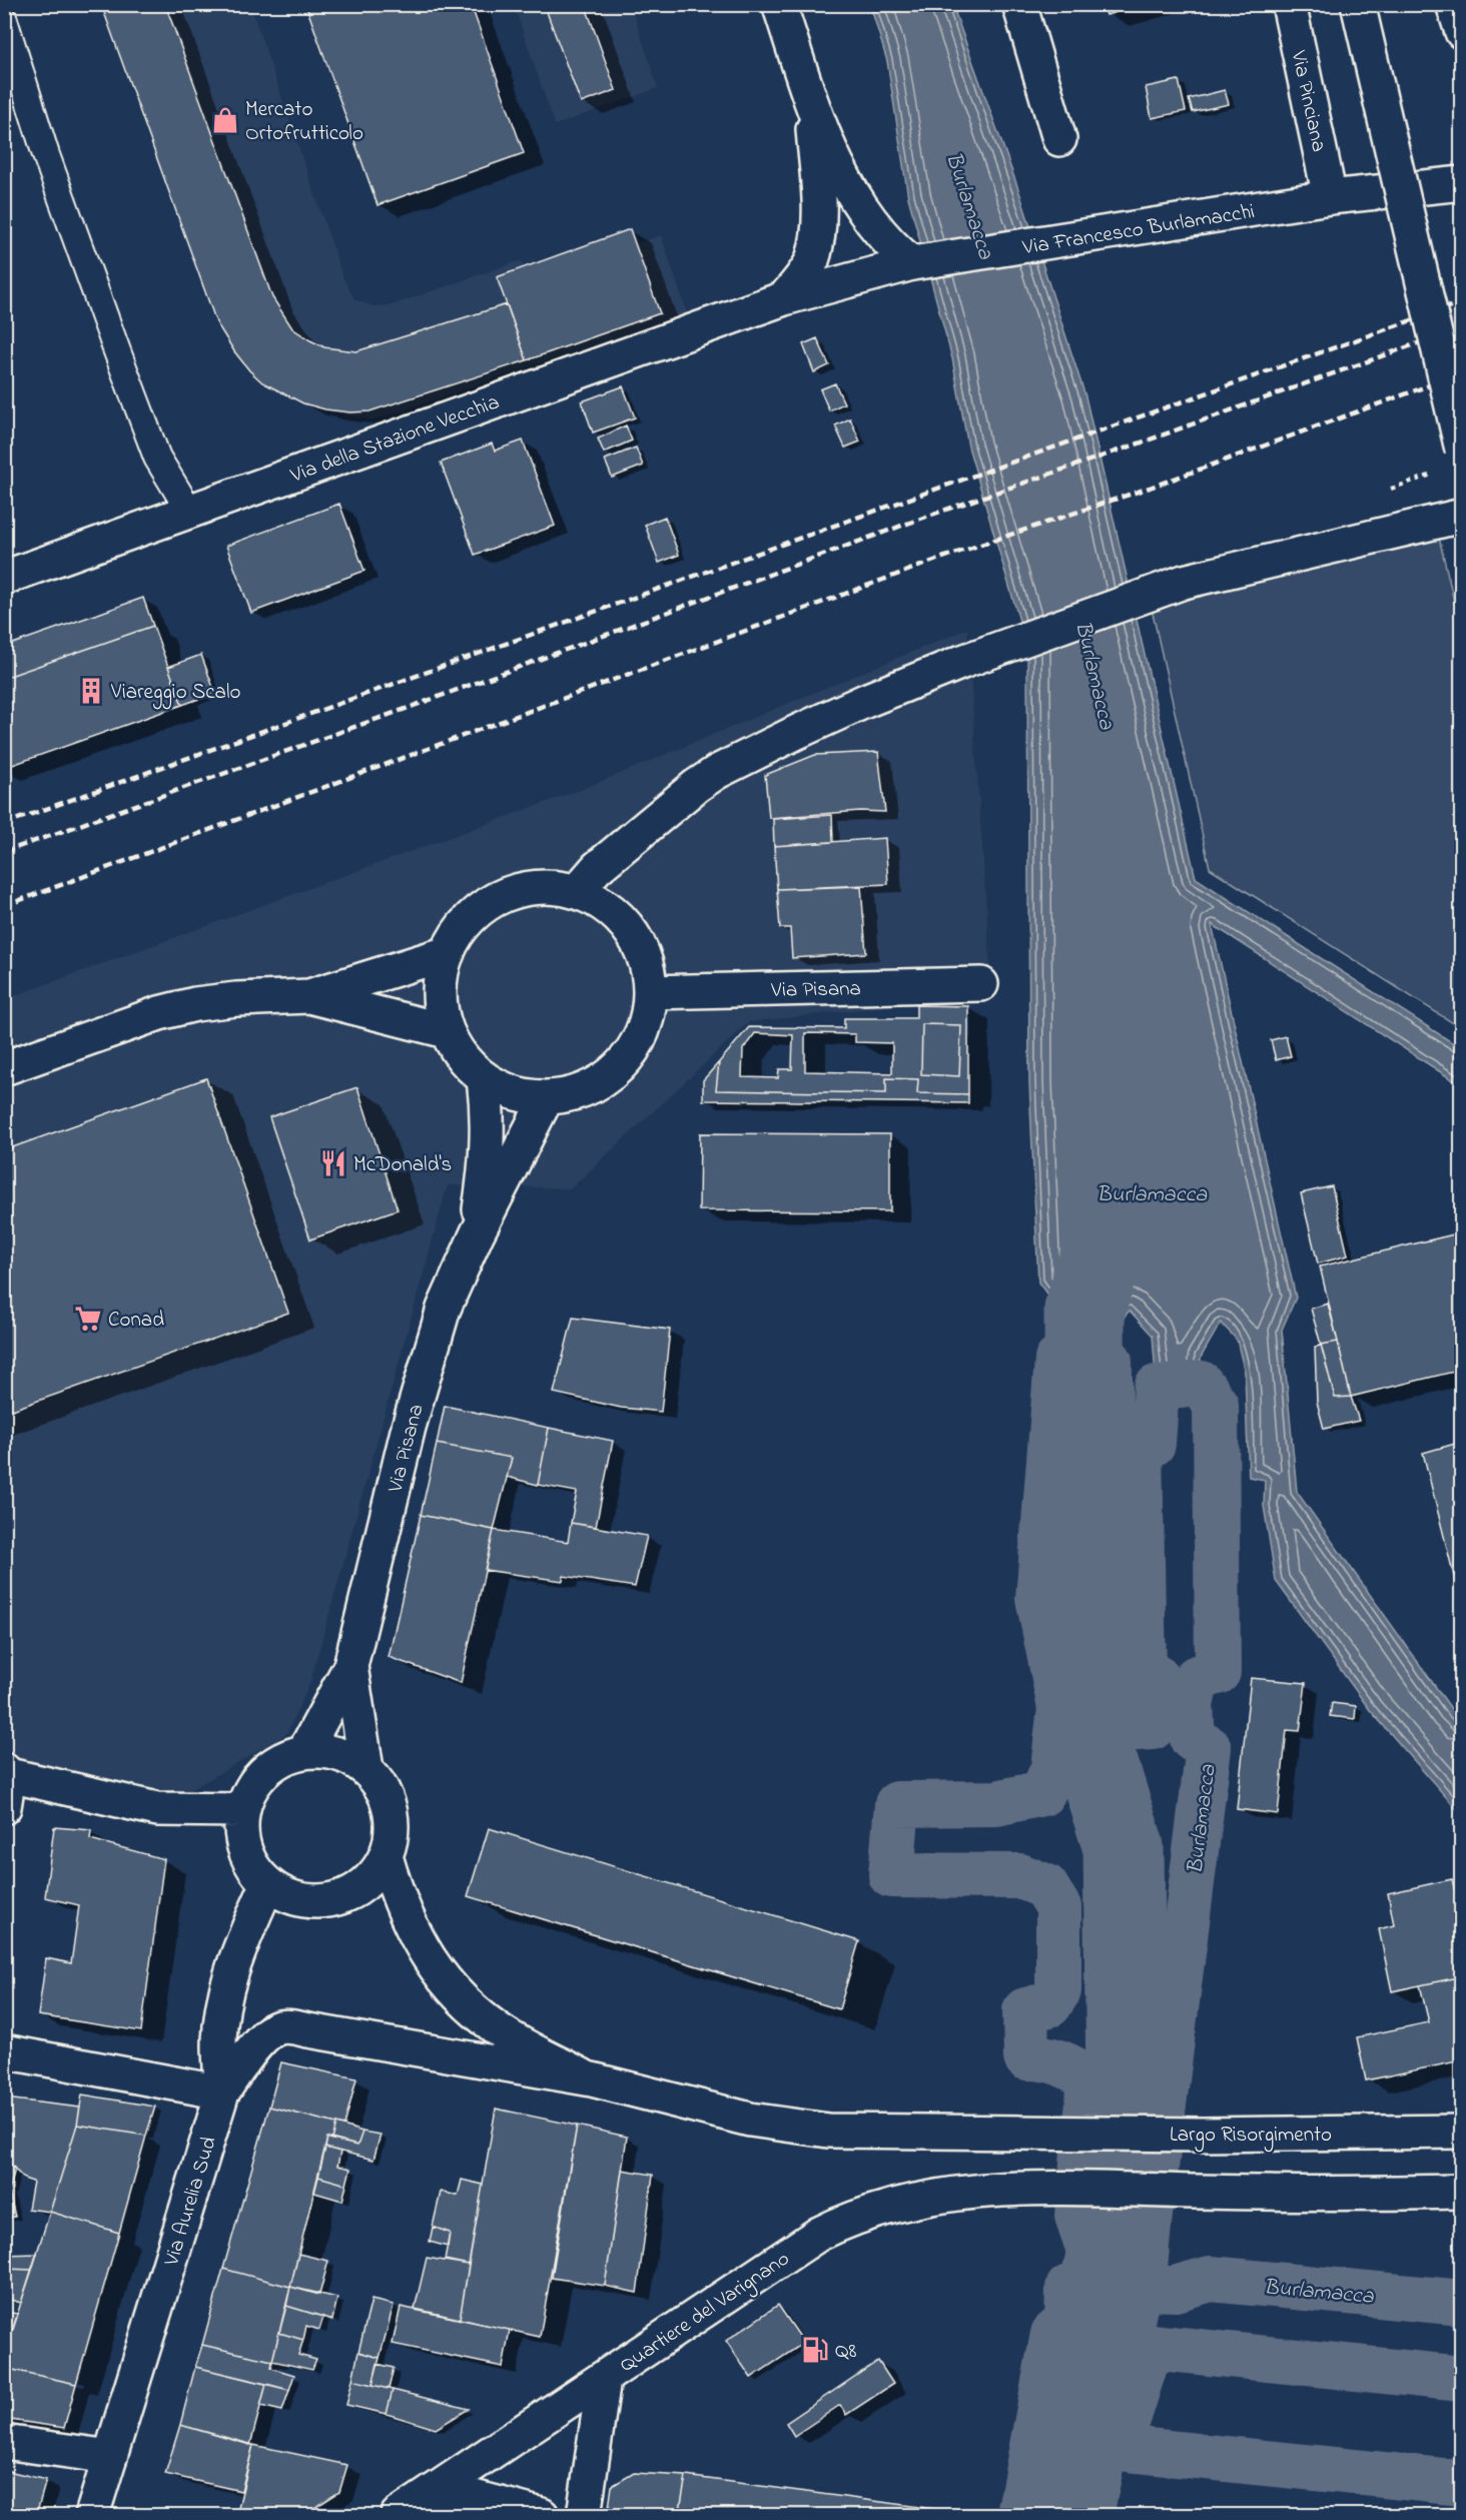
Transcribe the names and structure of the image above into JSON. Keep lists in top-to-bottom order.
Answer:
{
  "streets": {
    "street": [
      "Via Pinciana",
      "Via Francesco Burlamacchi",
      "Via della Stazione Vecchia",
      "Via Pisana",
      "Largo Risorgimento",
      "Via Aurelia Sud",
      "Quartiere del Varignano"
    ]
  },
  "crossings": [
    ["Via Pinciana", "Via Francesco Burlamacchi"],
    ["Via Francesco Burlamacchi", "Via della Stazione Vecchia"],
    ["Via Pisana", "Via Aurelia Sud"]
  ],
  "water": ["Burlamacca"],
  "places": {
    "shop": ["Mercato Ortofrutticolo"],
    "building": ["Viareggio Scalo"],
    "restaurant": ["McDonald's"],
    "supermarket": ["Conad"],
    "fuel station": ["Q8"]
  }
}
